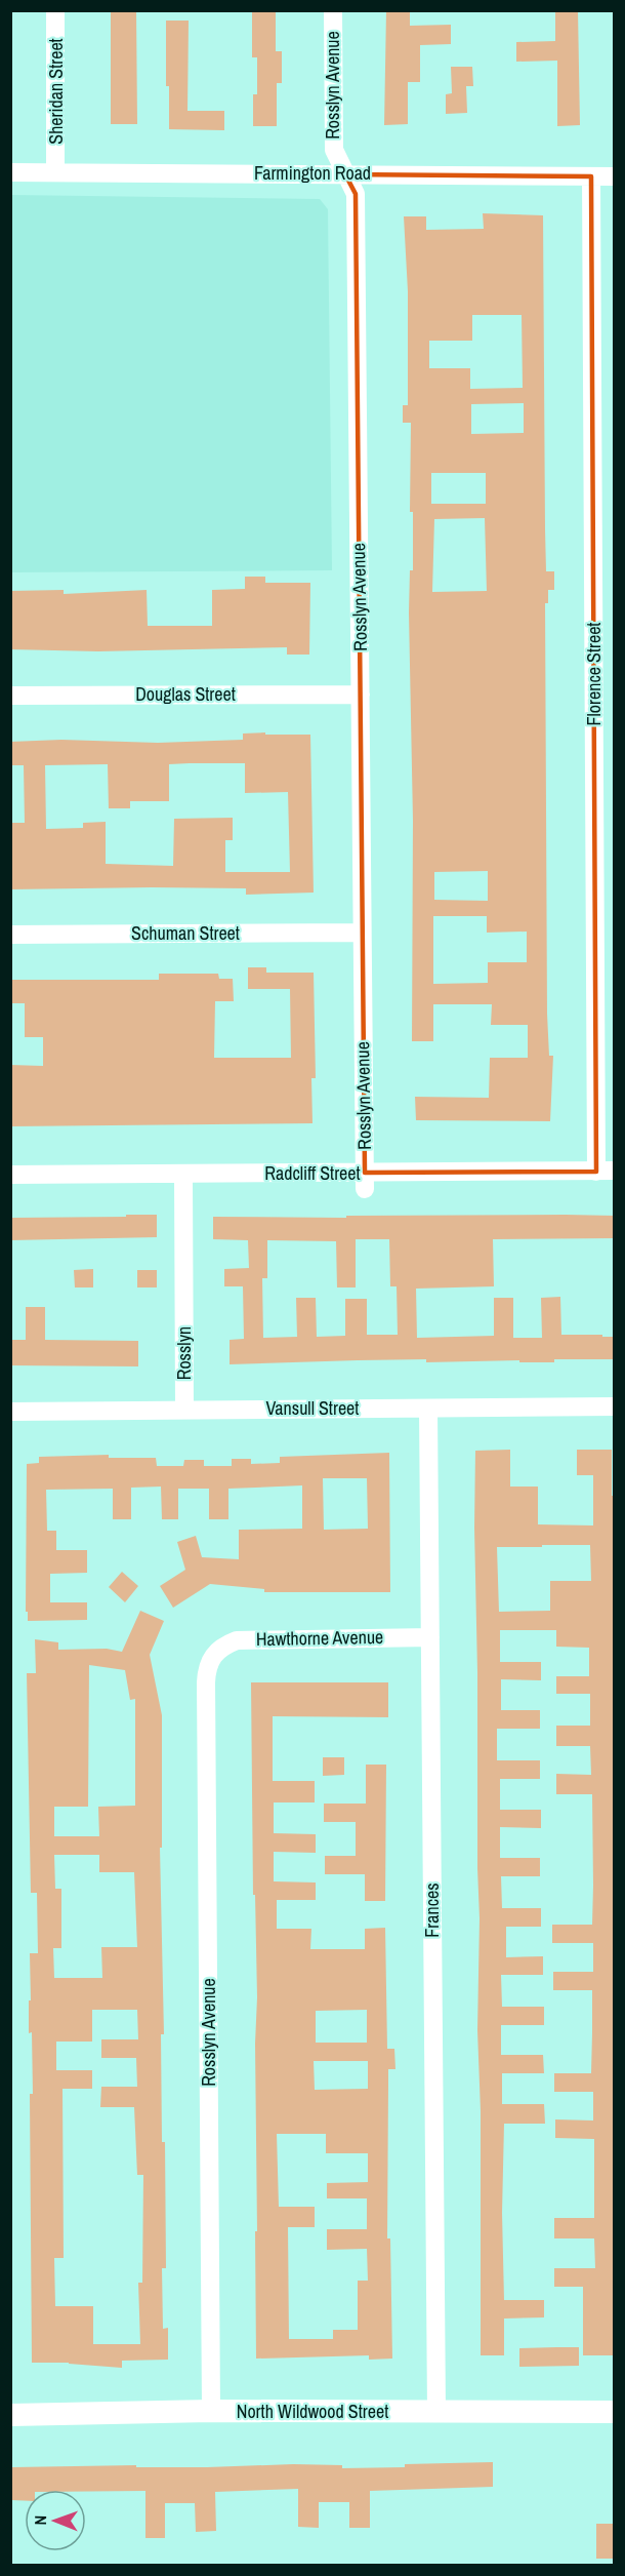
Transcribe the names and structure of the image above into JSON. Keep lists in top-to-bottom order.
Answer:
{
  "streets": {
    "street": [
      "Rosslyn Avenue",
      "Sheridan Street",
      "Farmington Road",
      "Florence Street",
      "Douglas Street",
      "Schuman Street",
      "Radcliff Street",
      "Rosslyn",
      "Vansull Street",
      "Hawthorne Avenue",
      "Frances",
      "North Wildwood Street"
    ]
  },
  "crossings": [
    ["Rosslyn Avenue", "Farmington Road"],
    ["Rosslyn Avenue", "Douglas Street"],
    ["Rosslyn Avenue", "Schuman Street"],
    ["Rosslyn Avenue", "Radcliff Street"],
    ["Rosslyn Avenue", "Hawthorne Avenue"],
    ["Rosslyn Avenue", "North Wildwood Street"],
    ["Sheridan Street", "Farmington Road"],
    ["Farmington Road", "Florence Street"],
    ["Florence Street", "Radcliff Street"],
    ["Radcliff Street", "Rosslyn"],
    ["Rosslyn", "Vansull Street"],
    ["Vansull Street", "Frances"],
    ["Hawthorne Avenue", "Frances"],
    ["Frances", "North Wildwood Street"]
  ],
  "north": "left"
}
